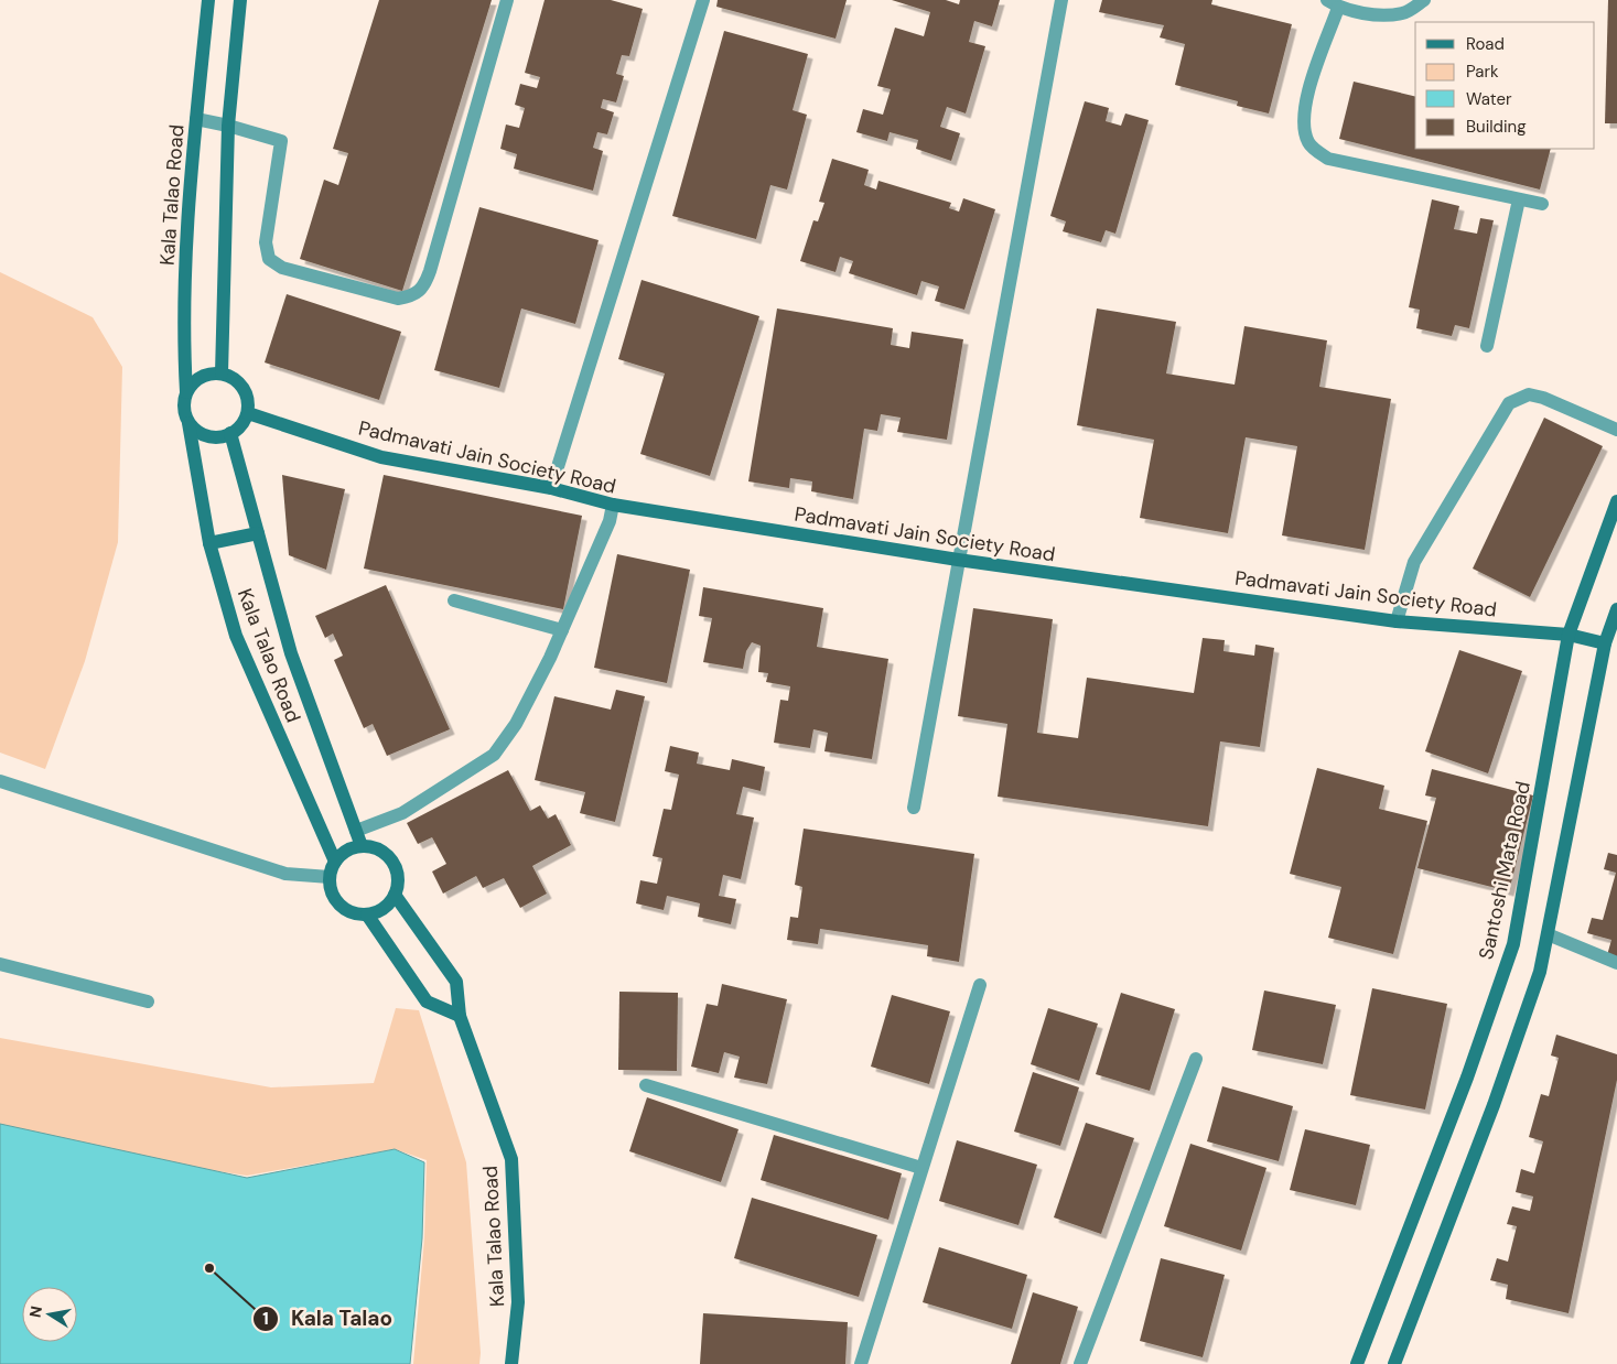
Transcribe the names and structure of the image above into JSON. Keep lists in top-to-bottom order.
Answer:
{
  "streets": {
    "street": ["Kala Talao Road", "Padmavati Jain Society Road", "Santoshi Mata Road"]
  },
  "crossings": [
    ["Kala Talao Road", "Padmavati Jain Society Road"],
    ["Padmavati Jain Society Road", "Santoshi Mata Road"]
  ],
  "places": ["Kala Talao"],
  "legend": [
    "Road",
    "Park",
    "Water",
    "Building"
  ],
  "north": "left"
}
